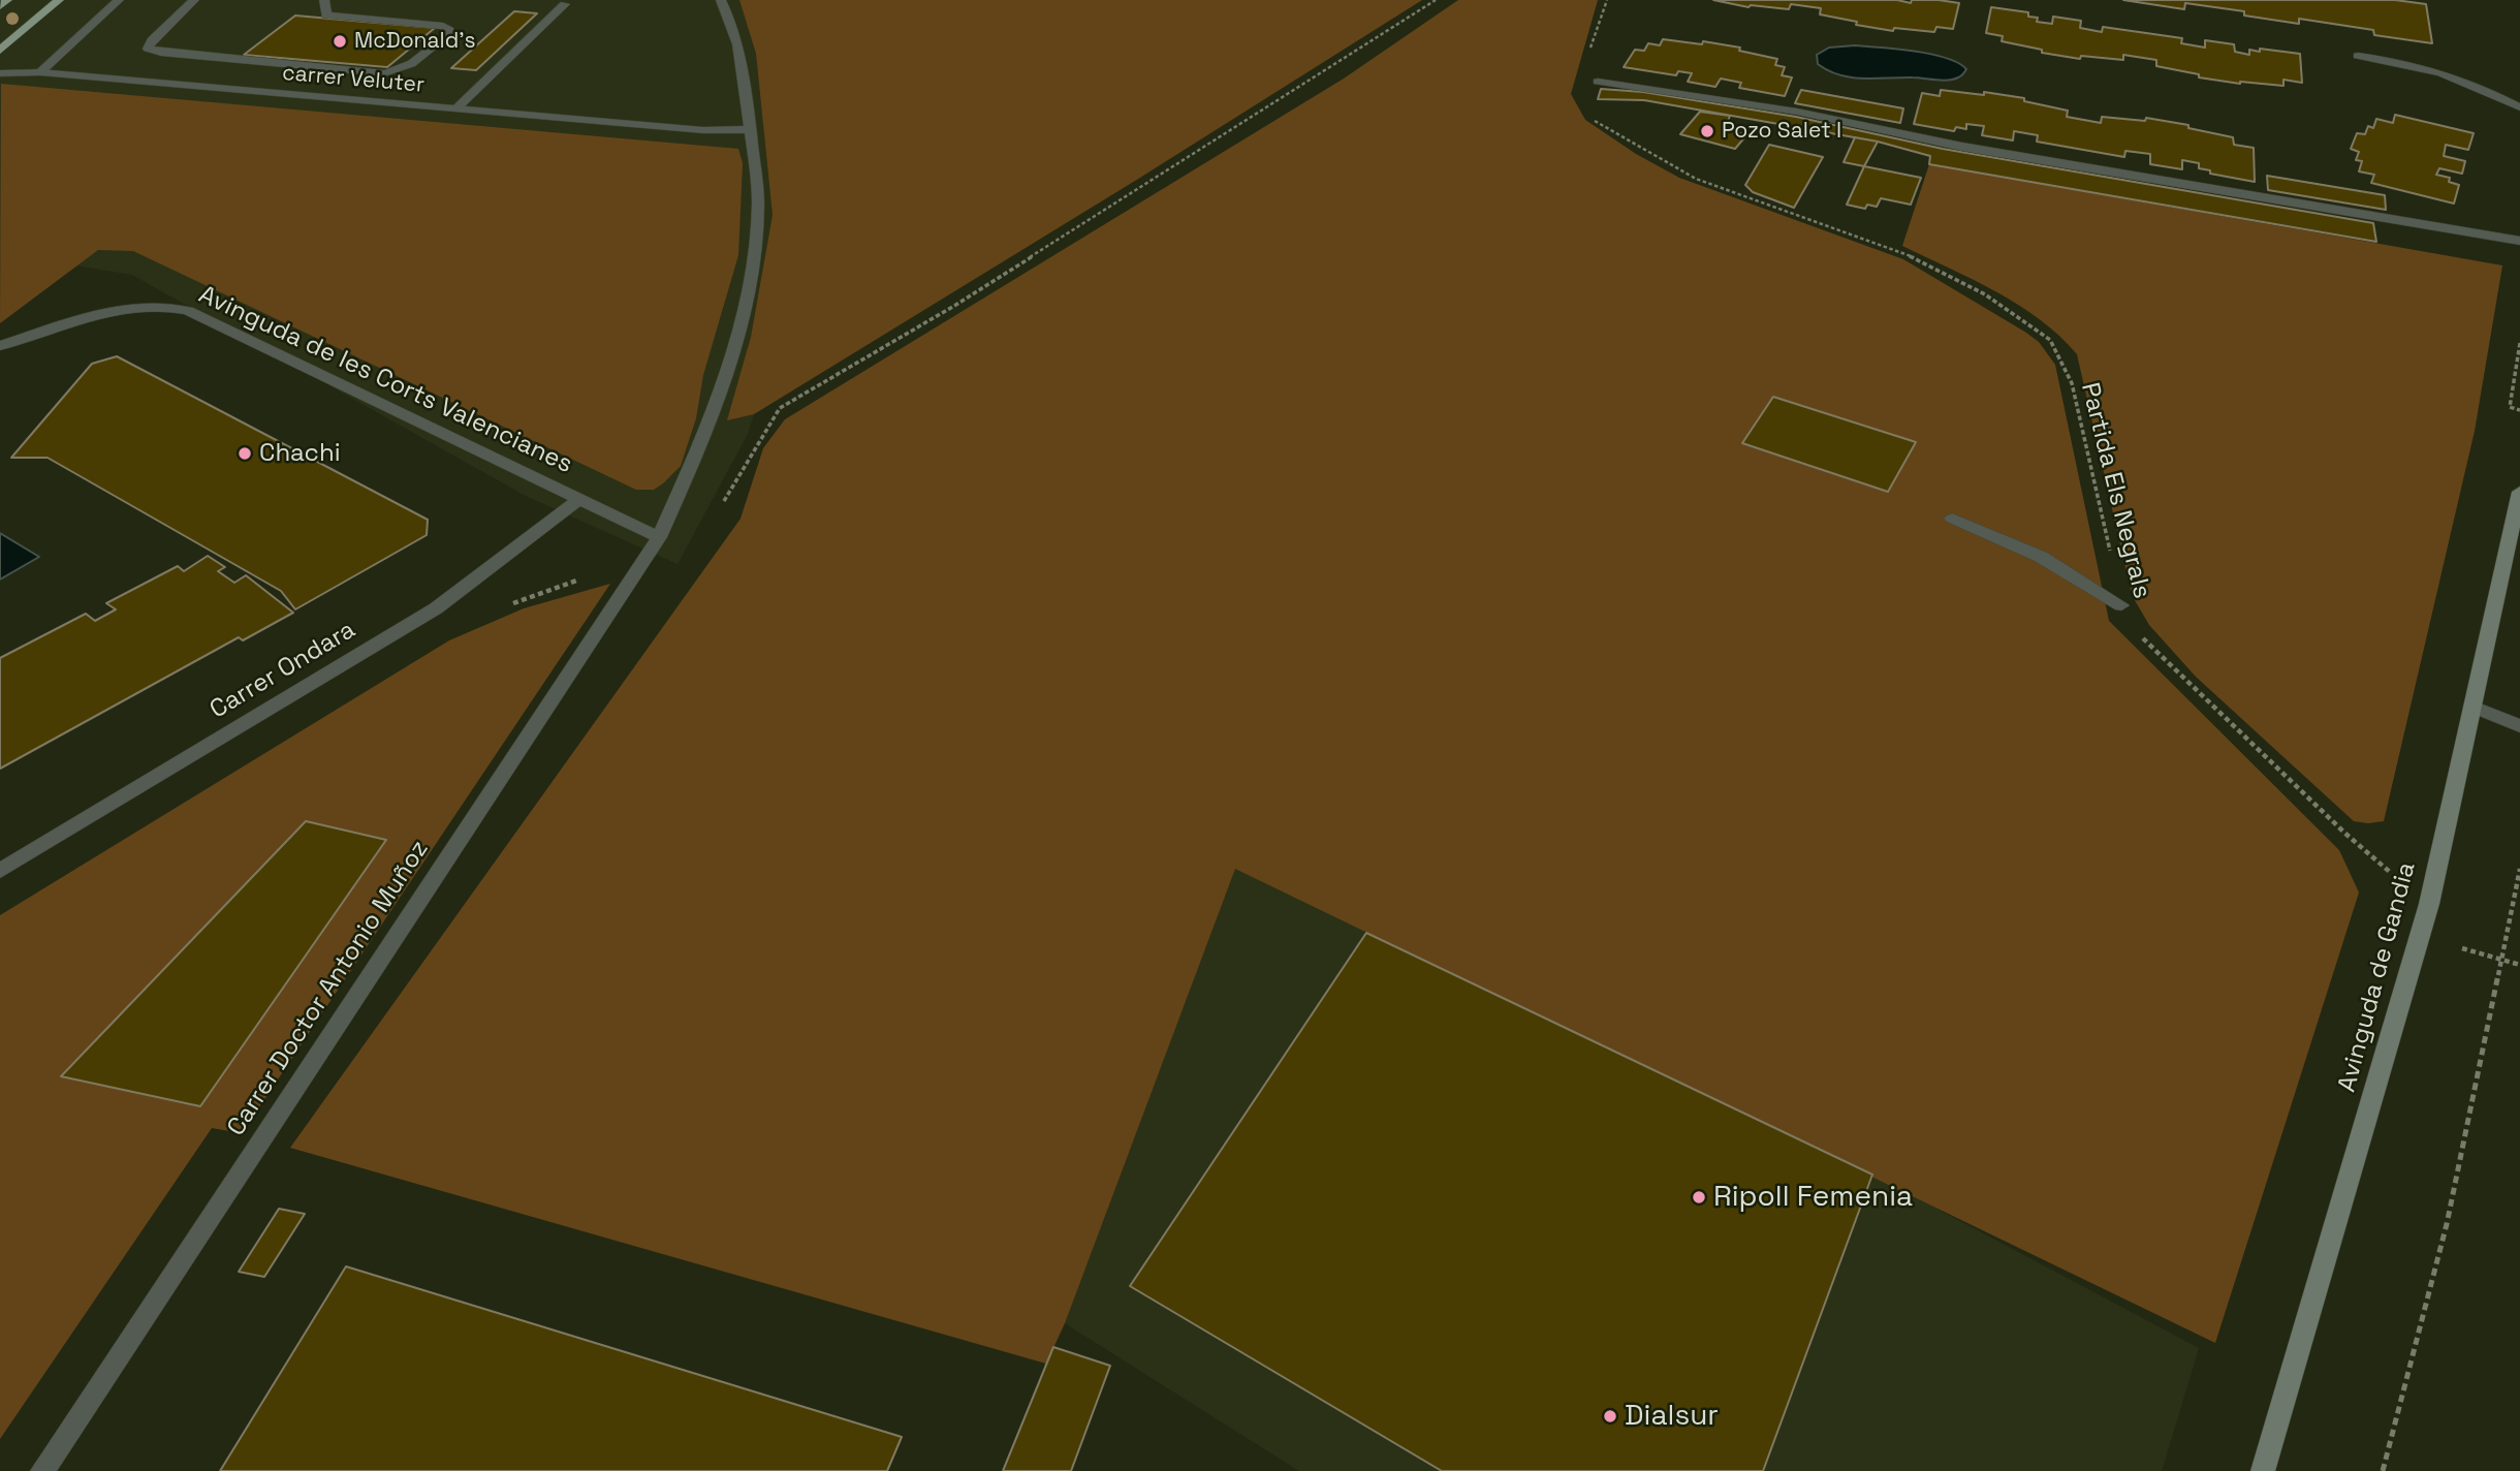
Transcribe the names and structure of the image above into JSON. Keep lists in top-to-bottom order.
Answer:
{
  "streets": {
    "main road": ["Avinguda de Gandia"],
    "street": [
      "carrer Veluter",
      "Avinguda de les Corts Valencianes",
      "Carrer Ondara",
      "Carrer Doctor Antonio Muñoz"
    ],
    "path": ["Partida Els Negrals"]
  },
  "crossings": [
    ["carrer Veluter", "Carrer Doctor Antonio Muñoz"],
    ["Avinguda de les Corts Valencianes", "Carrer Ondara"],
    ["Avinguda de les Corts Valencianes", "Carrer Doctor Antonio Muñoz"],
    ["Partida Els Negrals", "Avinguda de Gandia"]
  ],
  "places": [
    "McDonald's",
    "Pozo Salet I",
    "Chachi",
    "Ripoll Femenia",
    "Dialsur"
  ]
}
